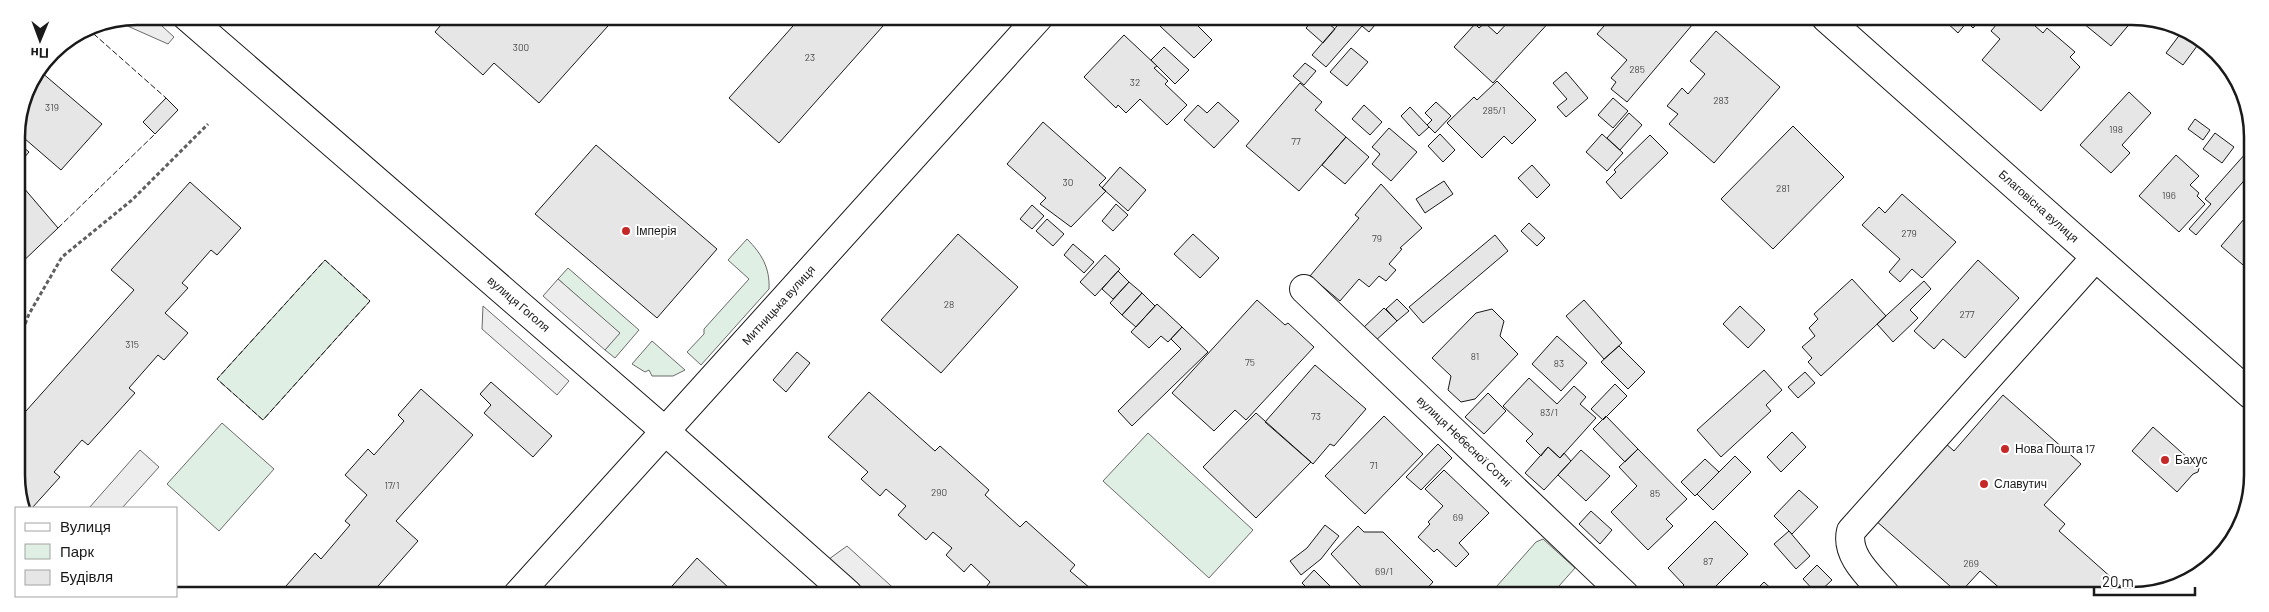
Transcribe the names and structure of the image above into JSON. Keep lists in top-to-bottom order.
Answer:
{
  "streets": {
    "street": [
      "Благовісна вулиця",
      "вулиця Гоголя",
      "Митницька вулиця",
      "вулиця Небесної Сотні"
    ]
  },
  "crossings": [
    ["вулиця Гоголя", "Митницька вулиця"]
  ],
  "places": [
    "Імперія",
    "Нова Пошта 17",
    "Бахус",
    "Славутич"
  ],
  "house_numbers": [
    "300",
    "23",
    "285",
    "32",
    "283",
    "319",
    "285/1",
    "198",
    "77",
    "30",
    "281",
    "196",
    "279",
    "79",
    "28",
    "277",
    "315",
    "81",
    "75",
    "83",
    "83/1",
    "73",
    "71",
    "17/1",
    "290",
    "85",
    "69",
    "87",
    "269",
    "69/1"
  ],
  "legend": ["Вулиця", "Парк", "Будівля"],
  "scale_bar": "20 m",
  "north": "bottom"
}
